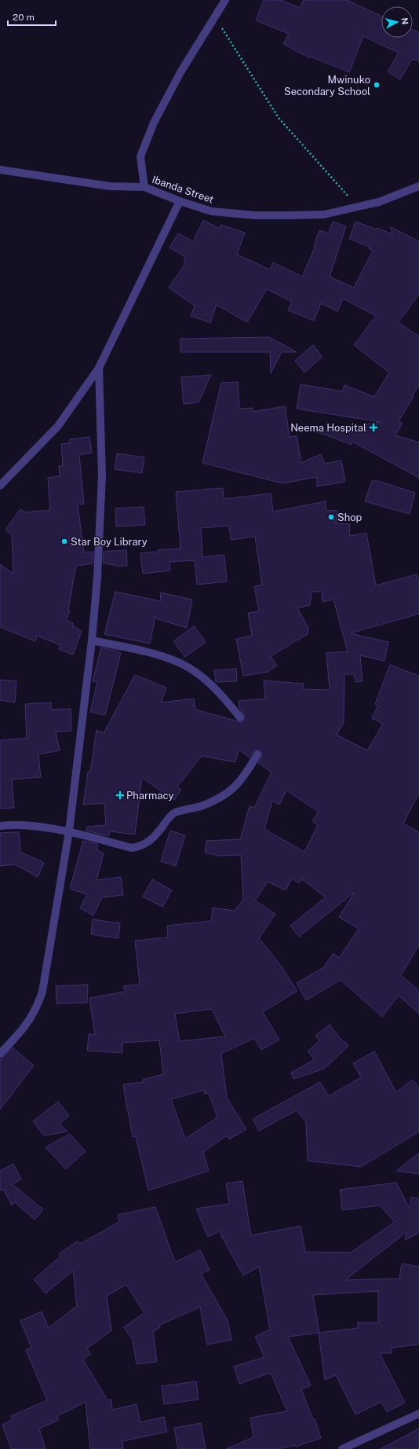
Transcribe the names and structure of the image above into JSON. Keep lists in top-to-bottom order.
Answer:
{
  "streets": {
    "street": ["Ibanda Street"]
  },
  "places": {
    "other": ["Mwinuko Secondary School", "Shop", "Star Boy Library"],
    "health": ["Neema Hospital", "Pharmacy"]
  },
  "scale_bar": "20 m",
  "north": "right"
}
